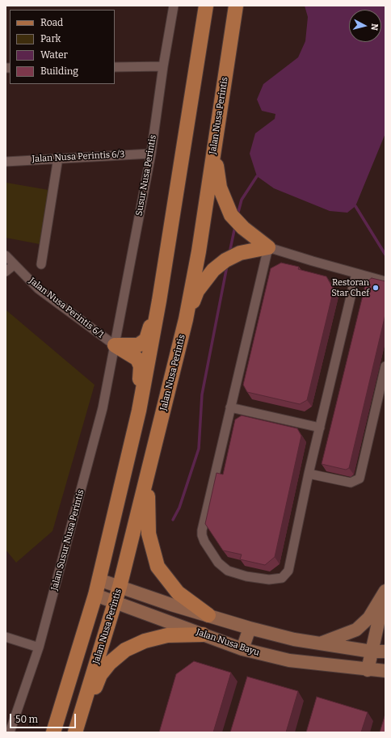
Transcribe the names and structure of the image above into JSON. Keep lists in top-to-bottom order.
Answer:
{
  "streets": {
    "main road": ["Jalan Nusa Perintis", "Jalan Nusa Bayu"],
    "street": [
      "Jalan Nusa Perintis 6/3",
      "Susur Nusa Perintis",
      "Jalan Nusa Perintis 6/1",
      "Jalan Susur Nusa Perintis"
    ]
  },
  "crossings": [
    ["Jalan Nusa Perintis", "Jalan Nusa Bayu"],
    ["Jalan Nusa Perintis 6/3", "Susur Nusa Perintis"],
    ["Susur Nusa Perintis", "Jalan Nusa Perintis 6/1"],
    ["Susur Nusa Perintis", "Jalan Susur Nusa Perintis"],
    ["Jalan Nusa Perintis 6/1", "Jalan Susur Nusa Perintis"]
  ],
  "places": ["Restoran Star Chef"],
  "legend": [
    "Road",
    "Park",
    "Water",
    "Building"
  ],
  "scale_bar": "50 m",
  "north": "right"
}
